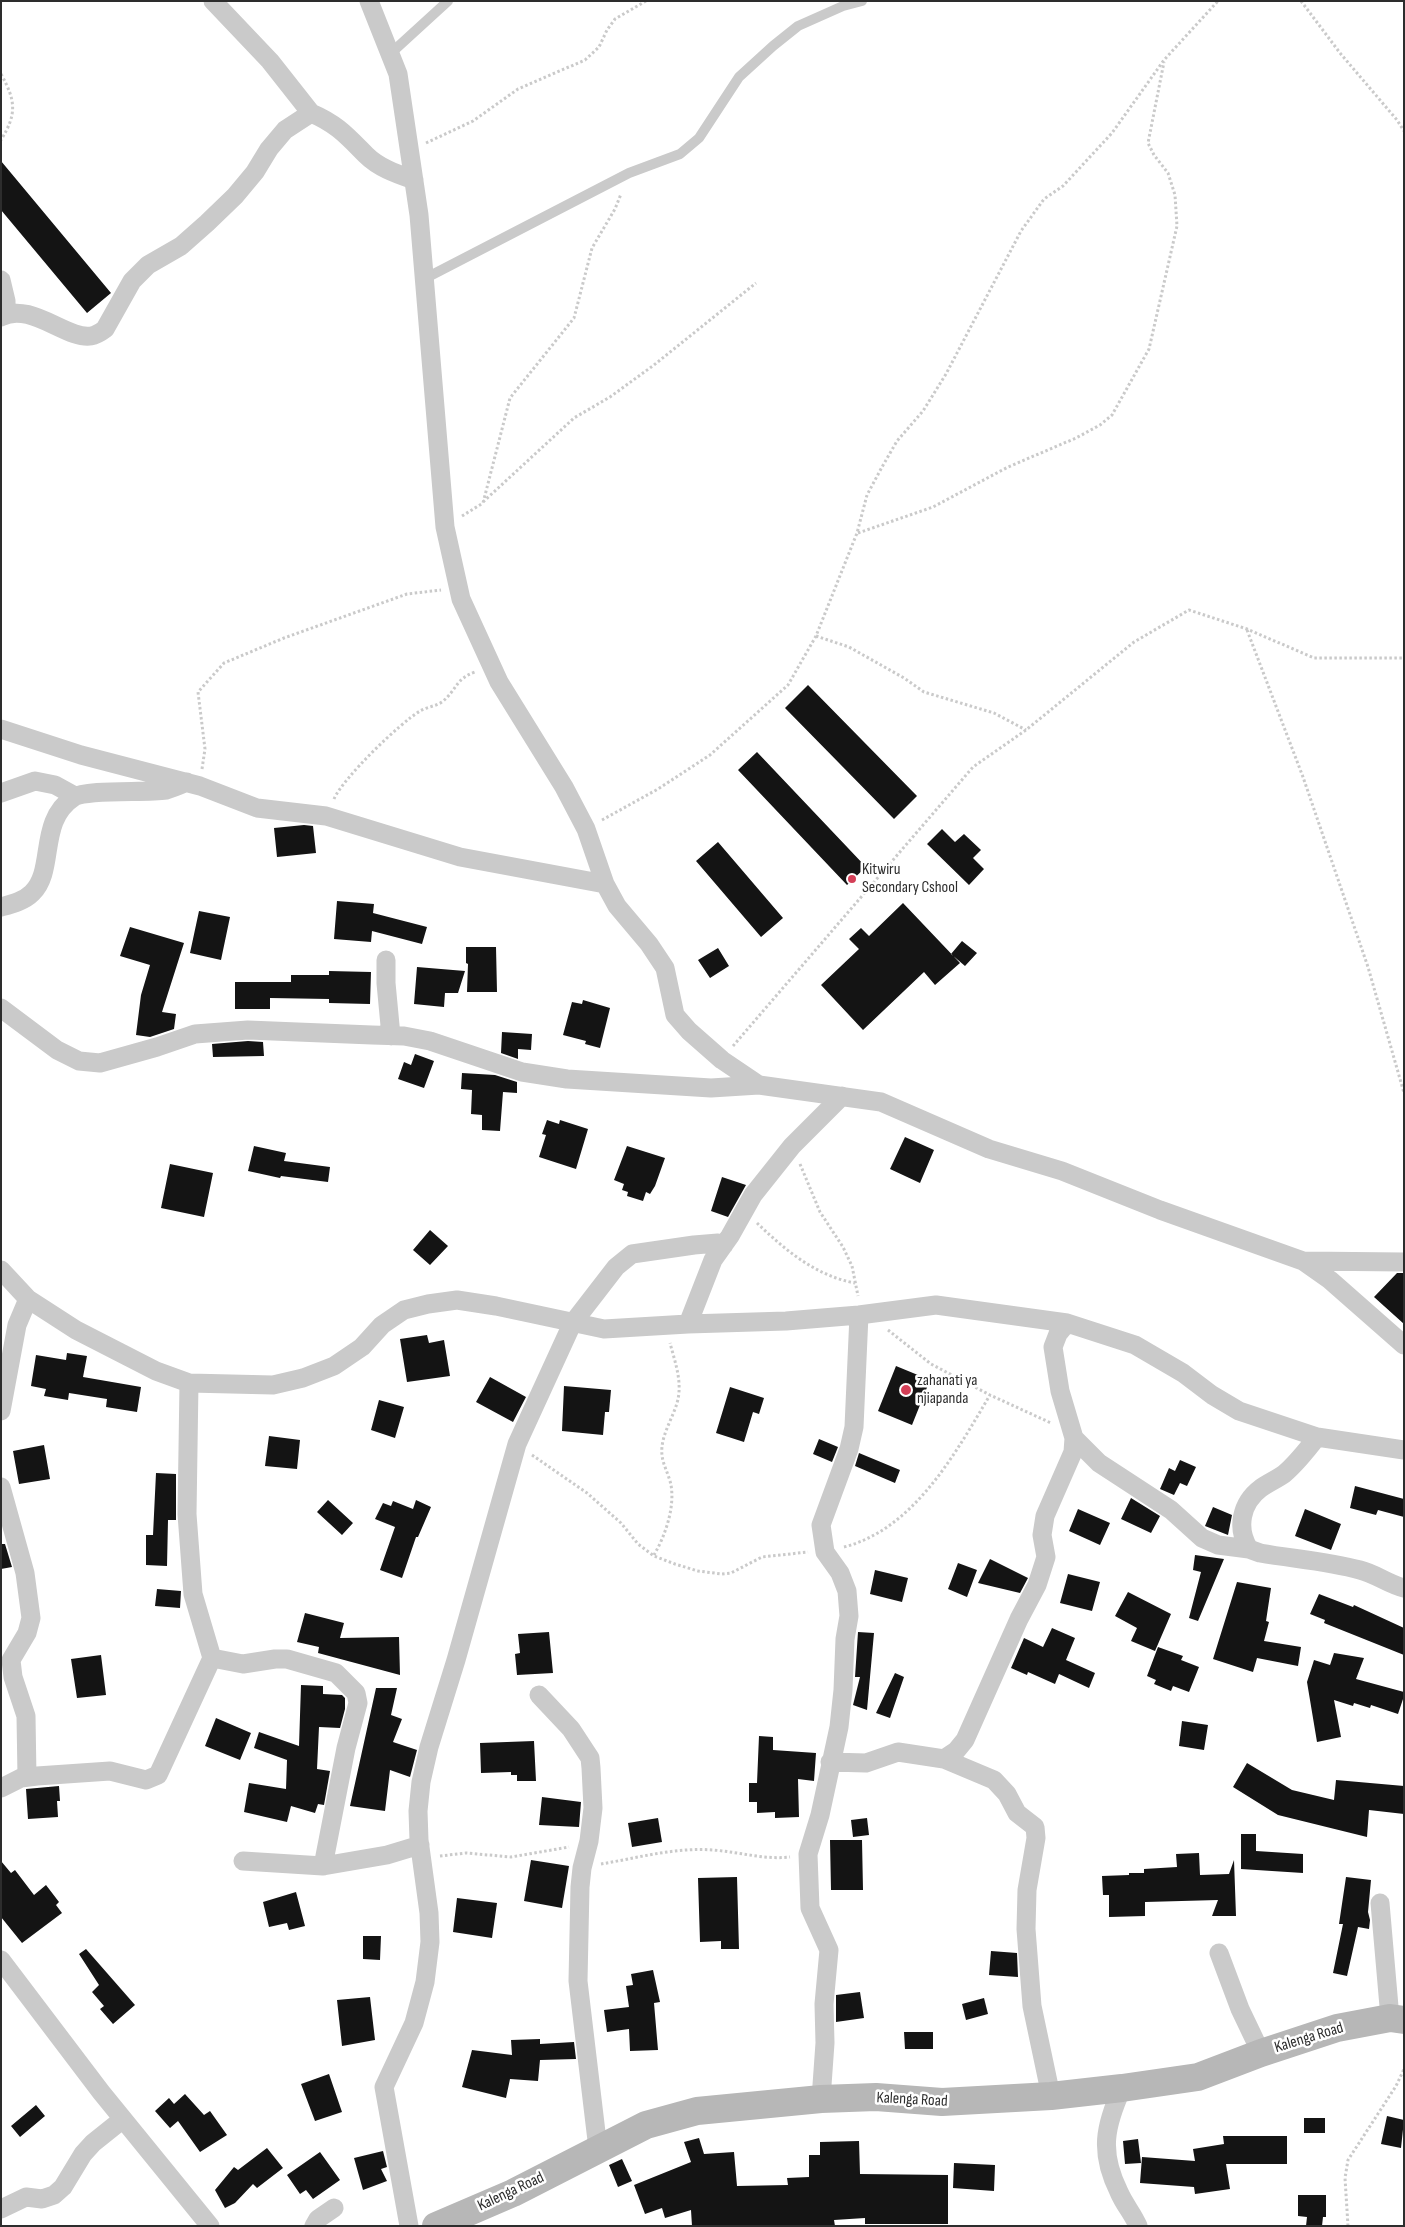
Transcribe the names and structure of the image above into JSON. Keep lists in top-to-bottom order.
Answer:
{
  "streets": {
    "main road": ["Kalenga Road"]
  },
  "places": ["Kitwiru Secondary Cshool", "zahanati ya njiapanda"]
}
